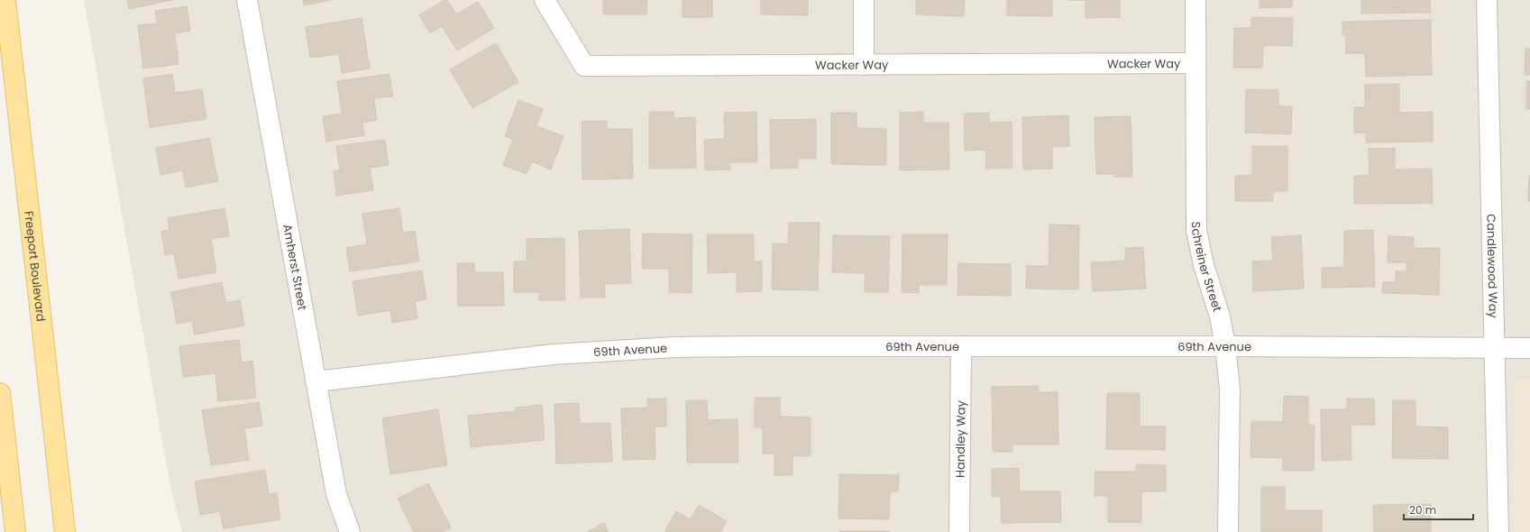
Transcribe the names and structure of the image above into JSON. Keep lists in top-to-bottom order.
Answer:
{
  "streets": {
    "main road": ["Freeport Boulevard"],
    "street": [
      "Wacker Way",
      "Schreiner Street",
      "Candlewood Way",
      "Amherst Street",
      "69th Avenue",
      "Handley Way"
    ]
  },
  "crossings": [
    ["Wacker Way", "Schreiner Street"],
    ["Schreiner Street", "69th Avenue"],
    ["Candlewood Way", "69th Avenue"],
    ["Amherst Street", "69th Avenue"],
    ["69th Avenue", "Handley Way"]
  ],
  "scale_bar": "20 m"
}
